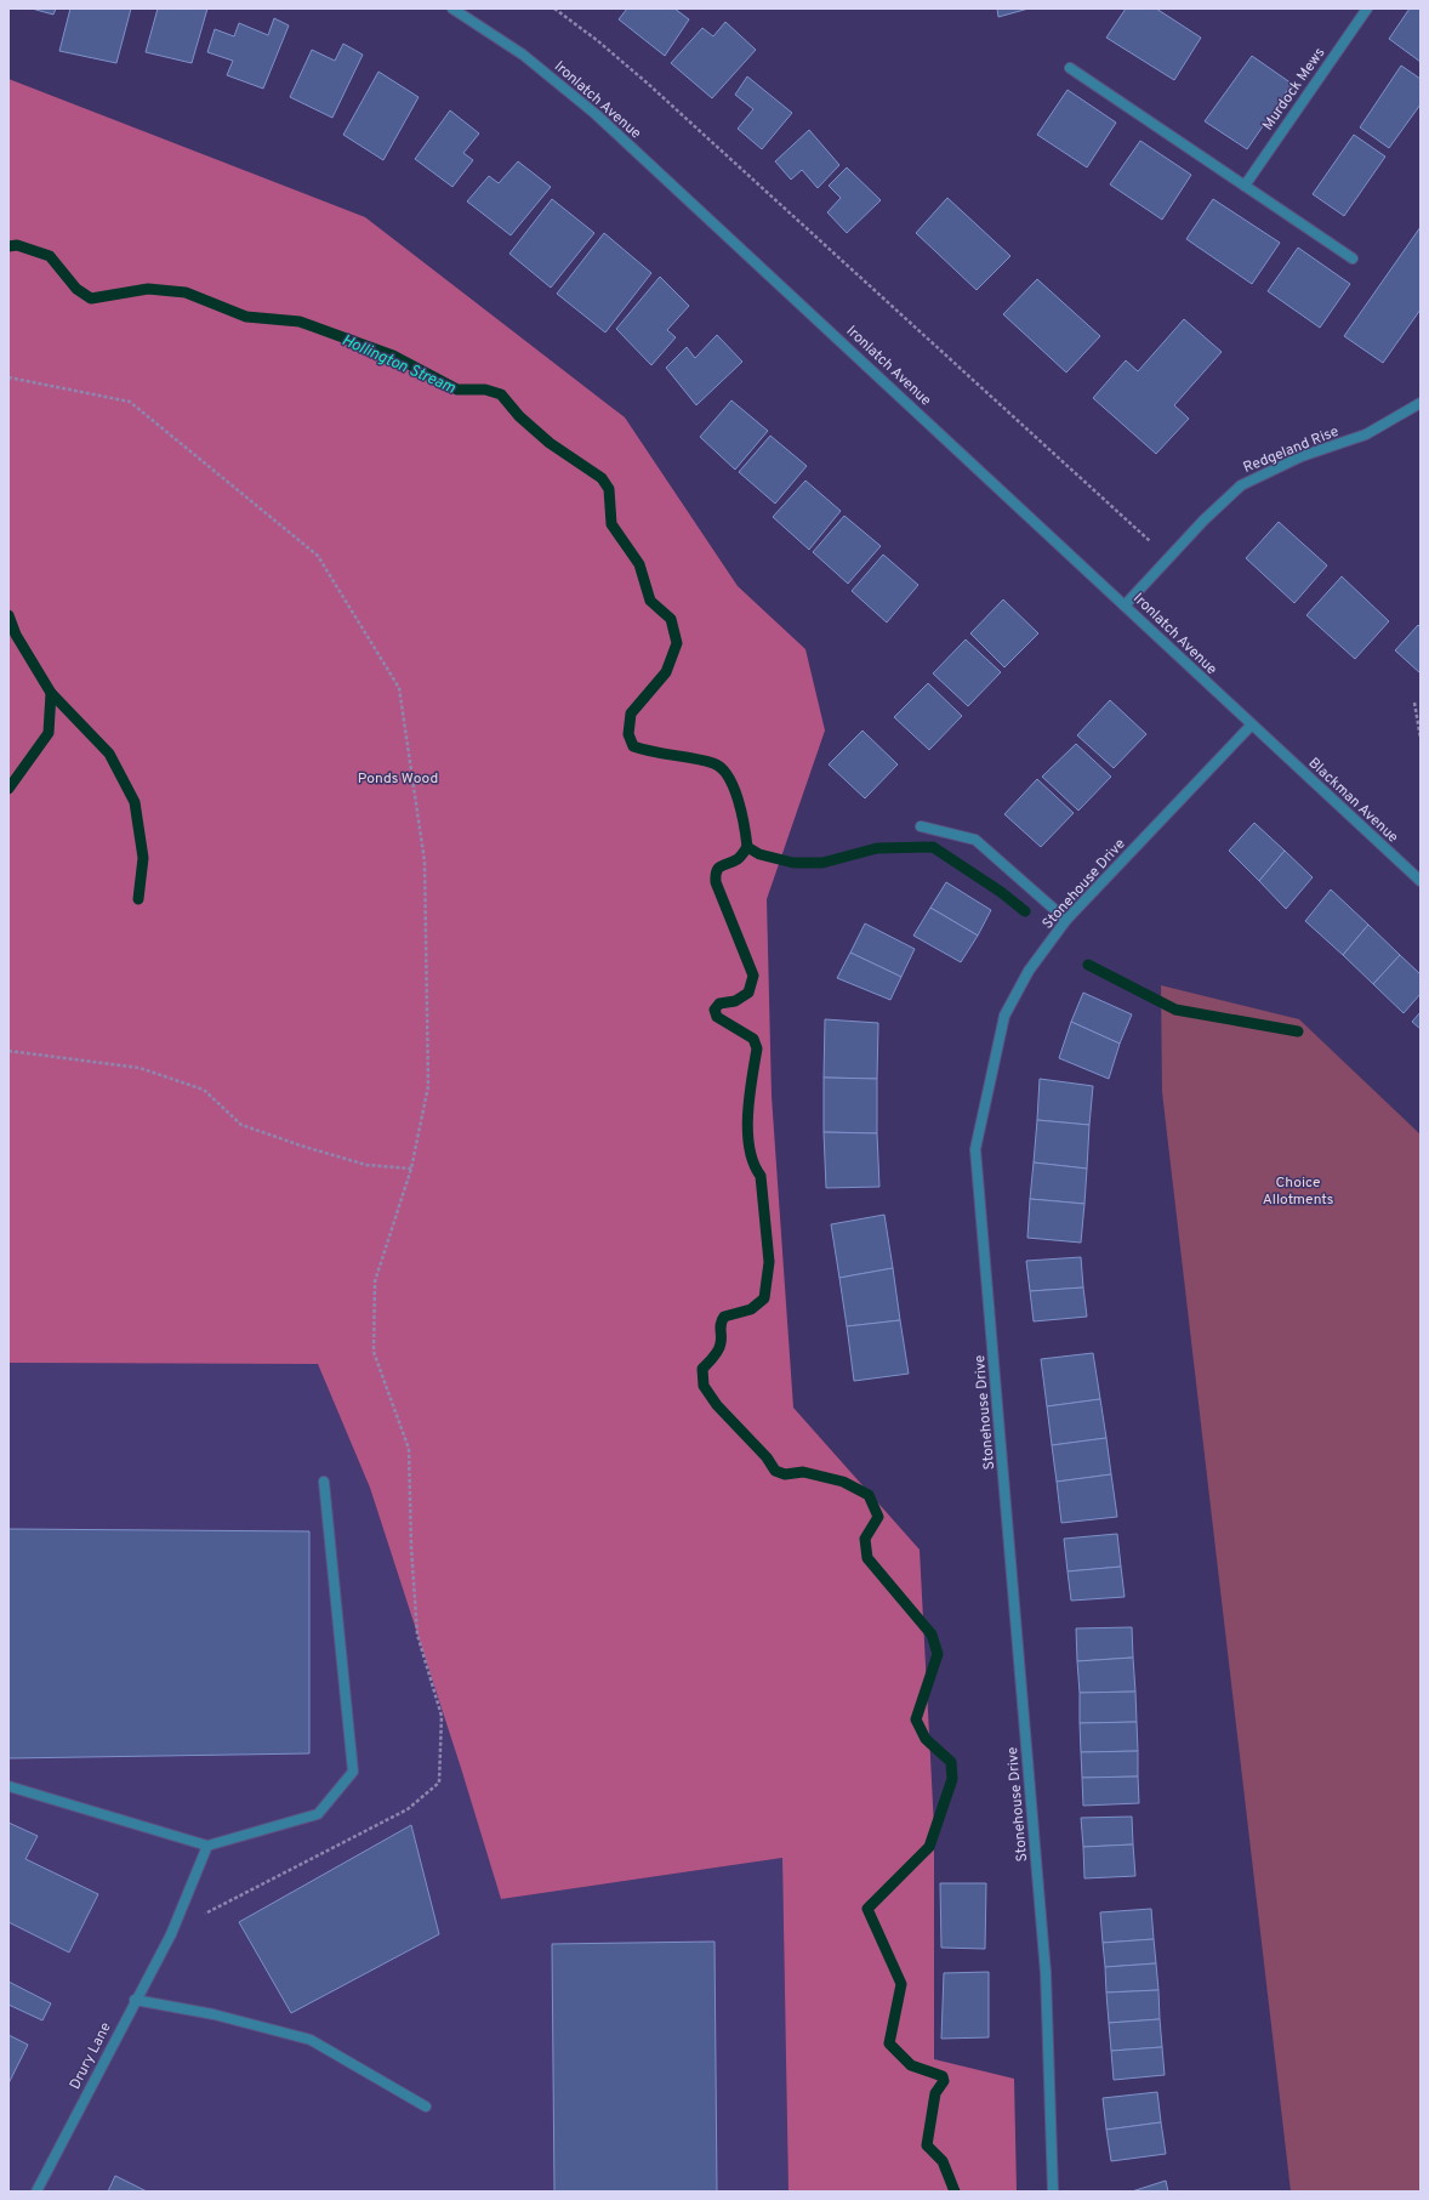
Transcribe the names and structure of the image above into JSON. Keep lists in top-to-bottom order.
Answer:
{
  "streets": {
    "street": [
      "Murdock Mews",
      "Ironlatch Avenue",
      "Redgeland Rise",
      "Blackman Avenue",
      "Stonehouse Drive",
      "Drury Lane"
    ]
  },
  "crossings": [
    ["Ironlatch Avenue", "Redgeland Rise"],
    ["Ironlatch Avenue", "Blackman Avenue"],
    ["Ironlatch Avenue", "Stonehouse Drive"]
  ],
  "water": ["Hollington Stream"],
  "parks": ["Ponds Wood", "Choice Allotments"]
}
